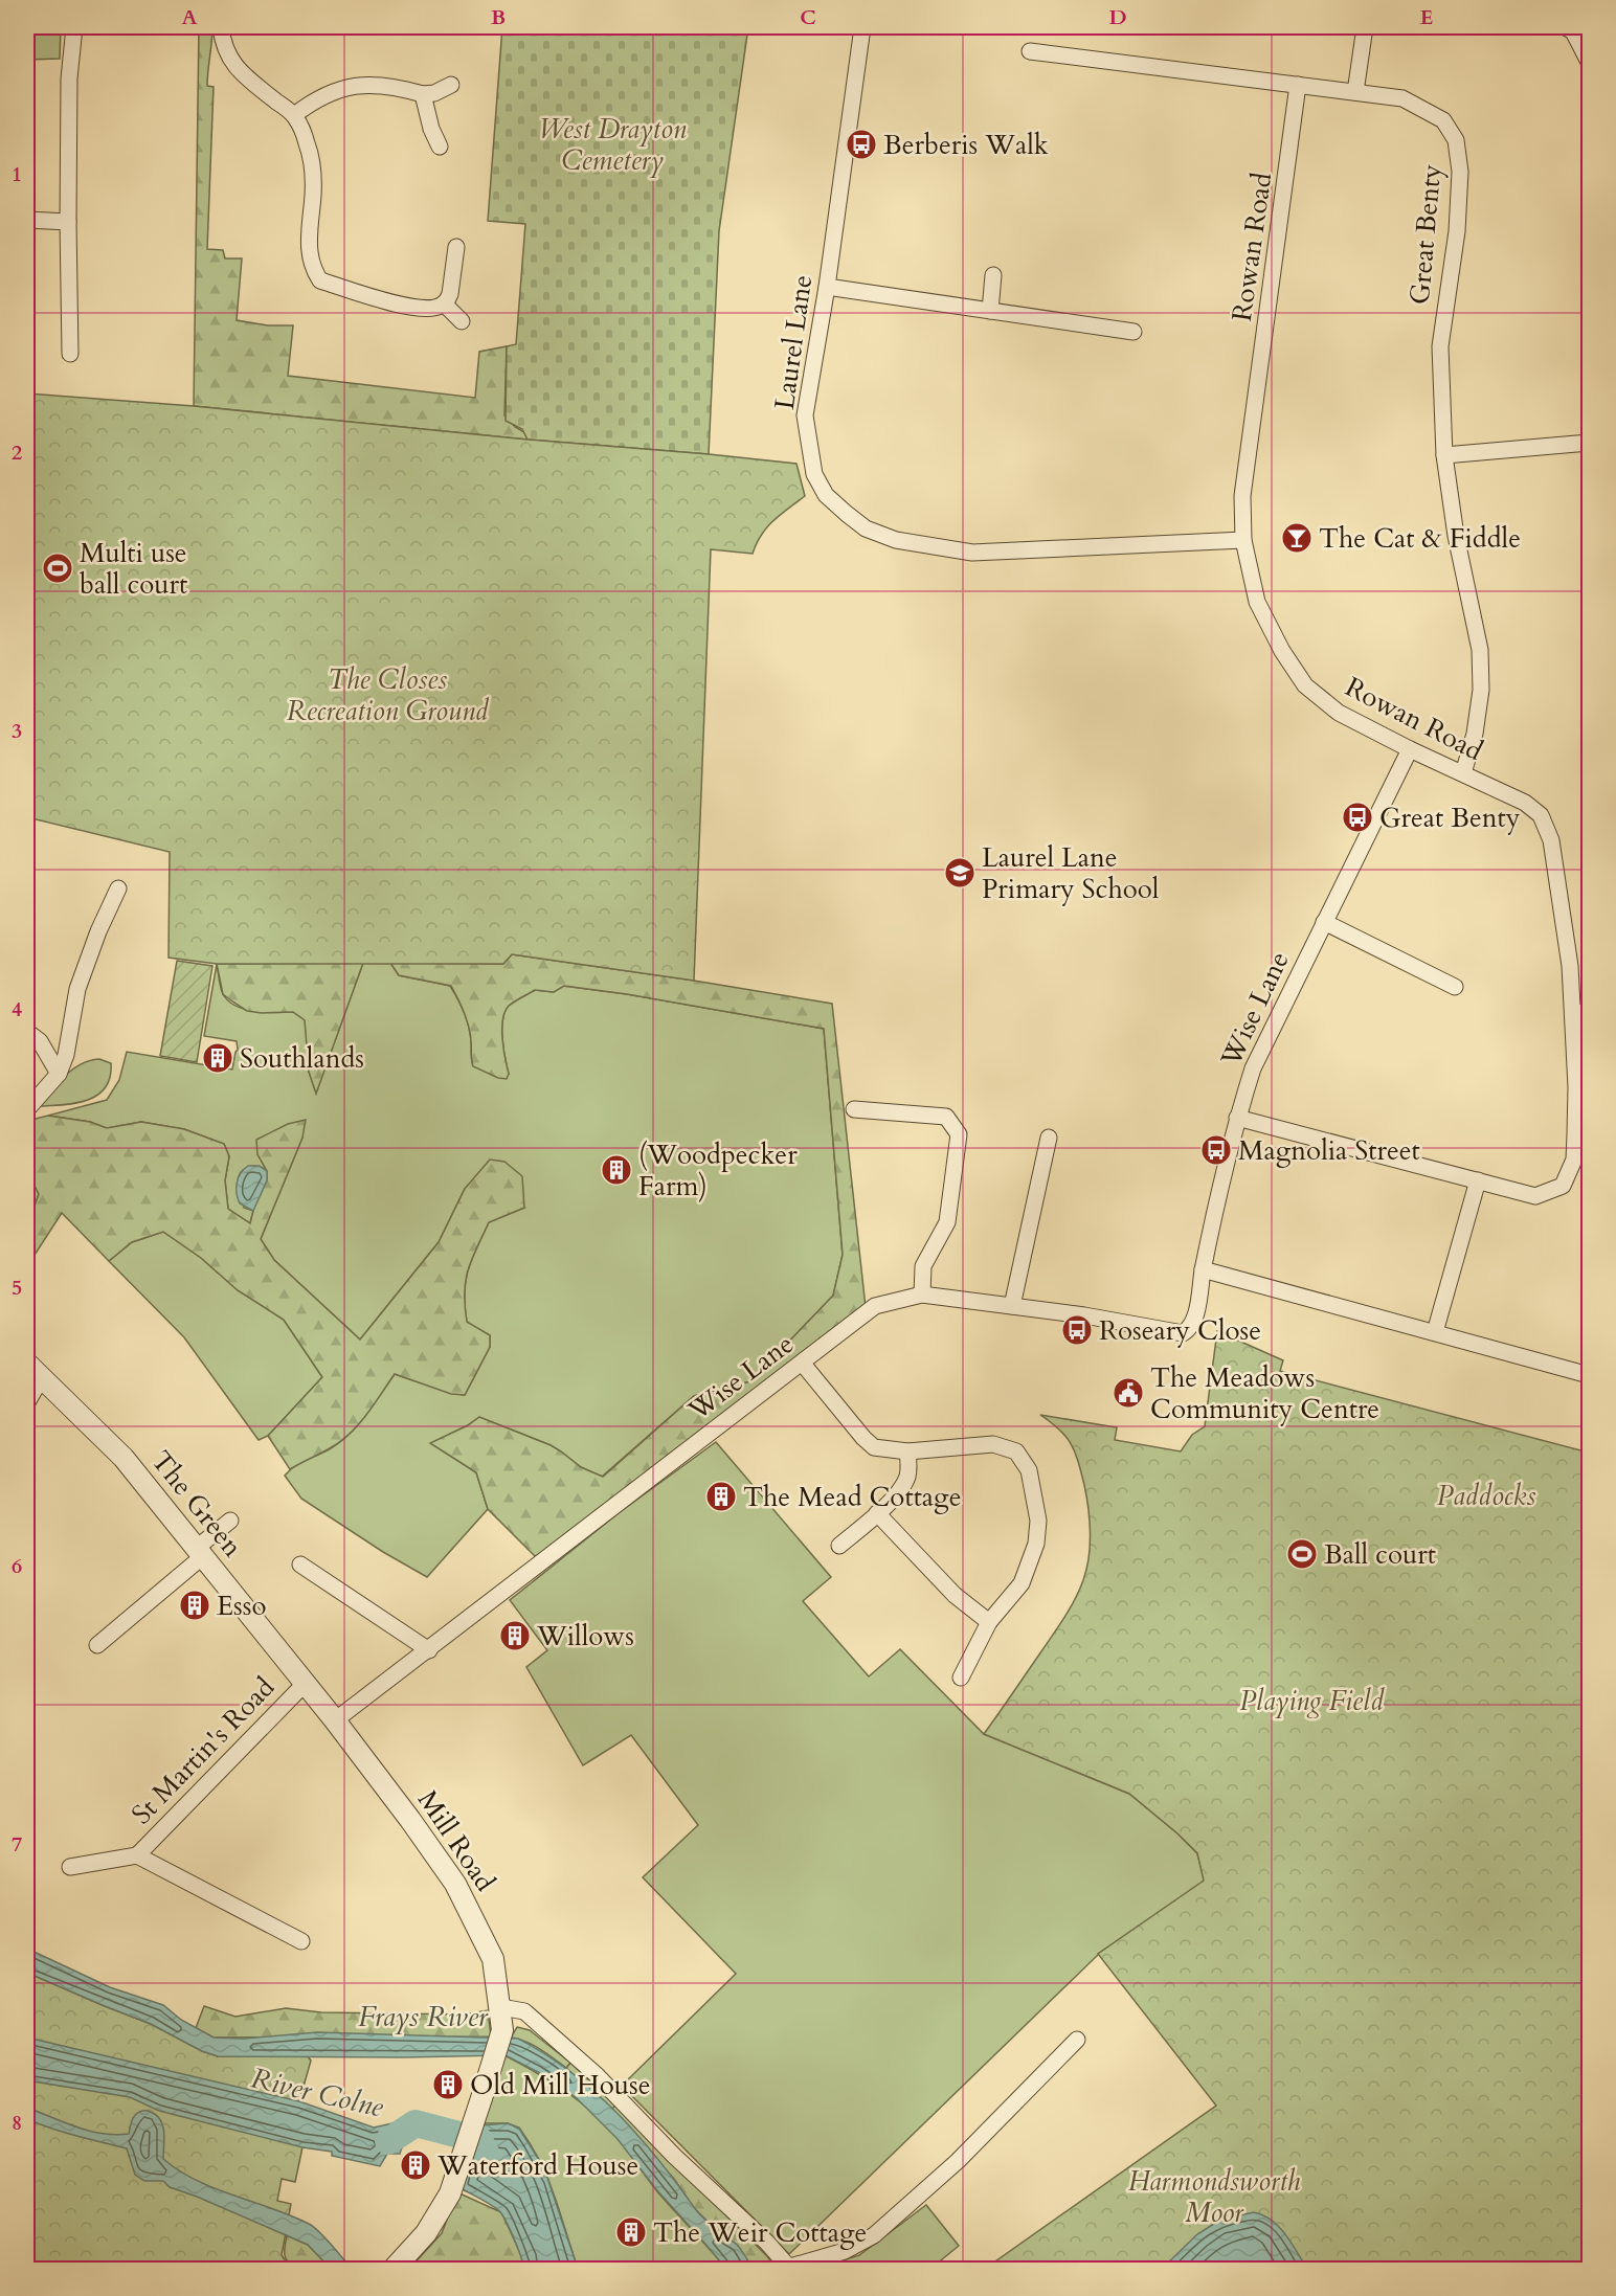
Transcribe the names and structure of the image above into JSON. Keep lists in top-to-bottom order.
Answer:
{
  "streets": {
    "street": [
      "Great Benty",
      "Rowan Road",
      "Laurel Lane",
      "Wise Lane",
      "The Green",
      "St Martin's Road",
      "Mill Road"
    ]
  },
  "crossings": [
    ["Great Benty", "Rowan Road"],
    ["Rowan Road", "Laurel Lane"],
    ["Rowan Road", "Wise Lane"],
    ["Wise Lane", "The Green"],
    ["Wise Lane", "Mill Road"],
    ["The Green", "St Martin's Road"],
    ["The Green", "Mill Road"]
  ],
  "water": ["Frays River", "River Colne"],
  "parks": [
    "West Drayton Cemetery",
    "The Closes Recreation Ground",
    "Paddocks",
    "Playing Field",
    "Harmondsworth Moor"
  ],
  "places": {
    "bus stop": [
      "Berberis Walk",
      "Great Benty",
      "Magnolia Street",
      "Roseary Close"
    ],
    "bar": ["The Cat & Fiddle"],
    "sports": ["Multi use ball court", "Ball court"],
    "school or university": ["Laurel Lane Primary School"],
    "building": [
      "Southlands",
      "(Woodpecker Farm)",
      "The Mead Cottage",
      "Esso",
      "Willows",
      "Old Mill House",
      "Waterford House",
      "The Weir Cottage"
    ],
    "public building": ["The Meadows Community Centre"]
  },
  "grid": {
    "columns": [
      "A",
      "B",
      "C",
      "D",
      "E"
    ],
    "rows": [
      "1",
      "2",
      "3",
      "4",
      "5",
      "6",
      "7",
      "8"
    ]
  }
}
